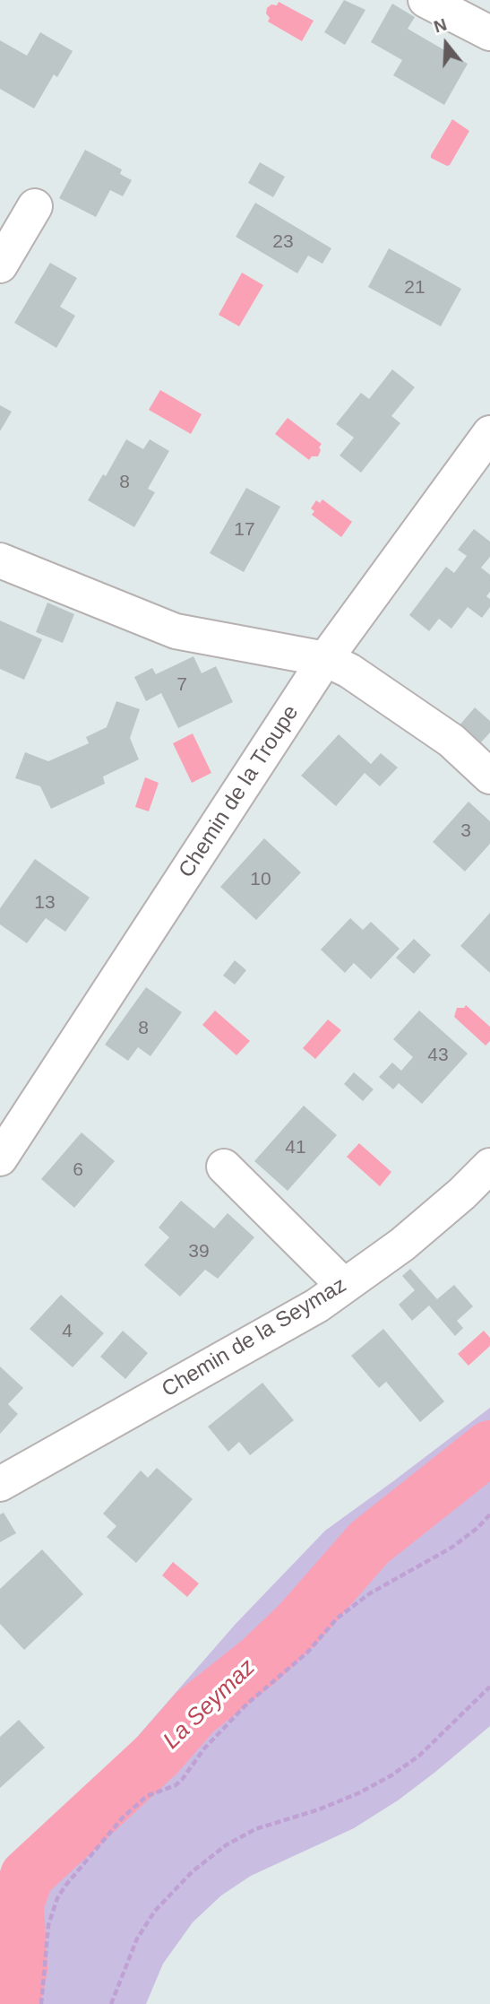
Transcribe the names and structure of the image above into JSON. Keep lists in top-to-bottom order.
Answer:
{
  "streets": {
    "street": ["Chemin de la Troupe", "Chemin de la Seymaz"]
  },
  "water": ["La Seymaz"],
  "house_numbers": [
    "23",
    "21",
    "8",
    "17",
    "7",
    "3",
    "10",
    "13",
    "8",
    "43",
    "41",
    "6",
    "39",
    "4"
  ],
  "north": "top"
}
